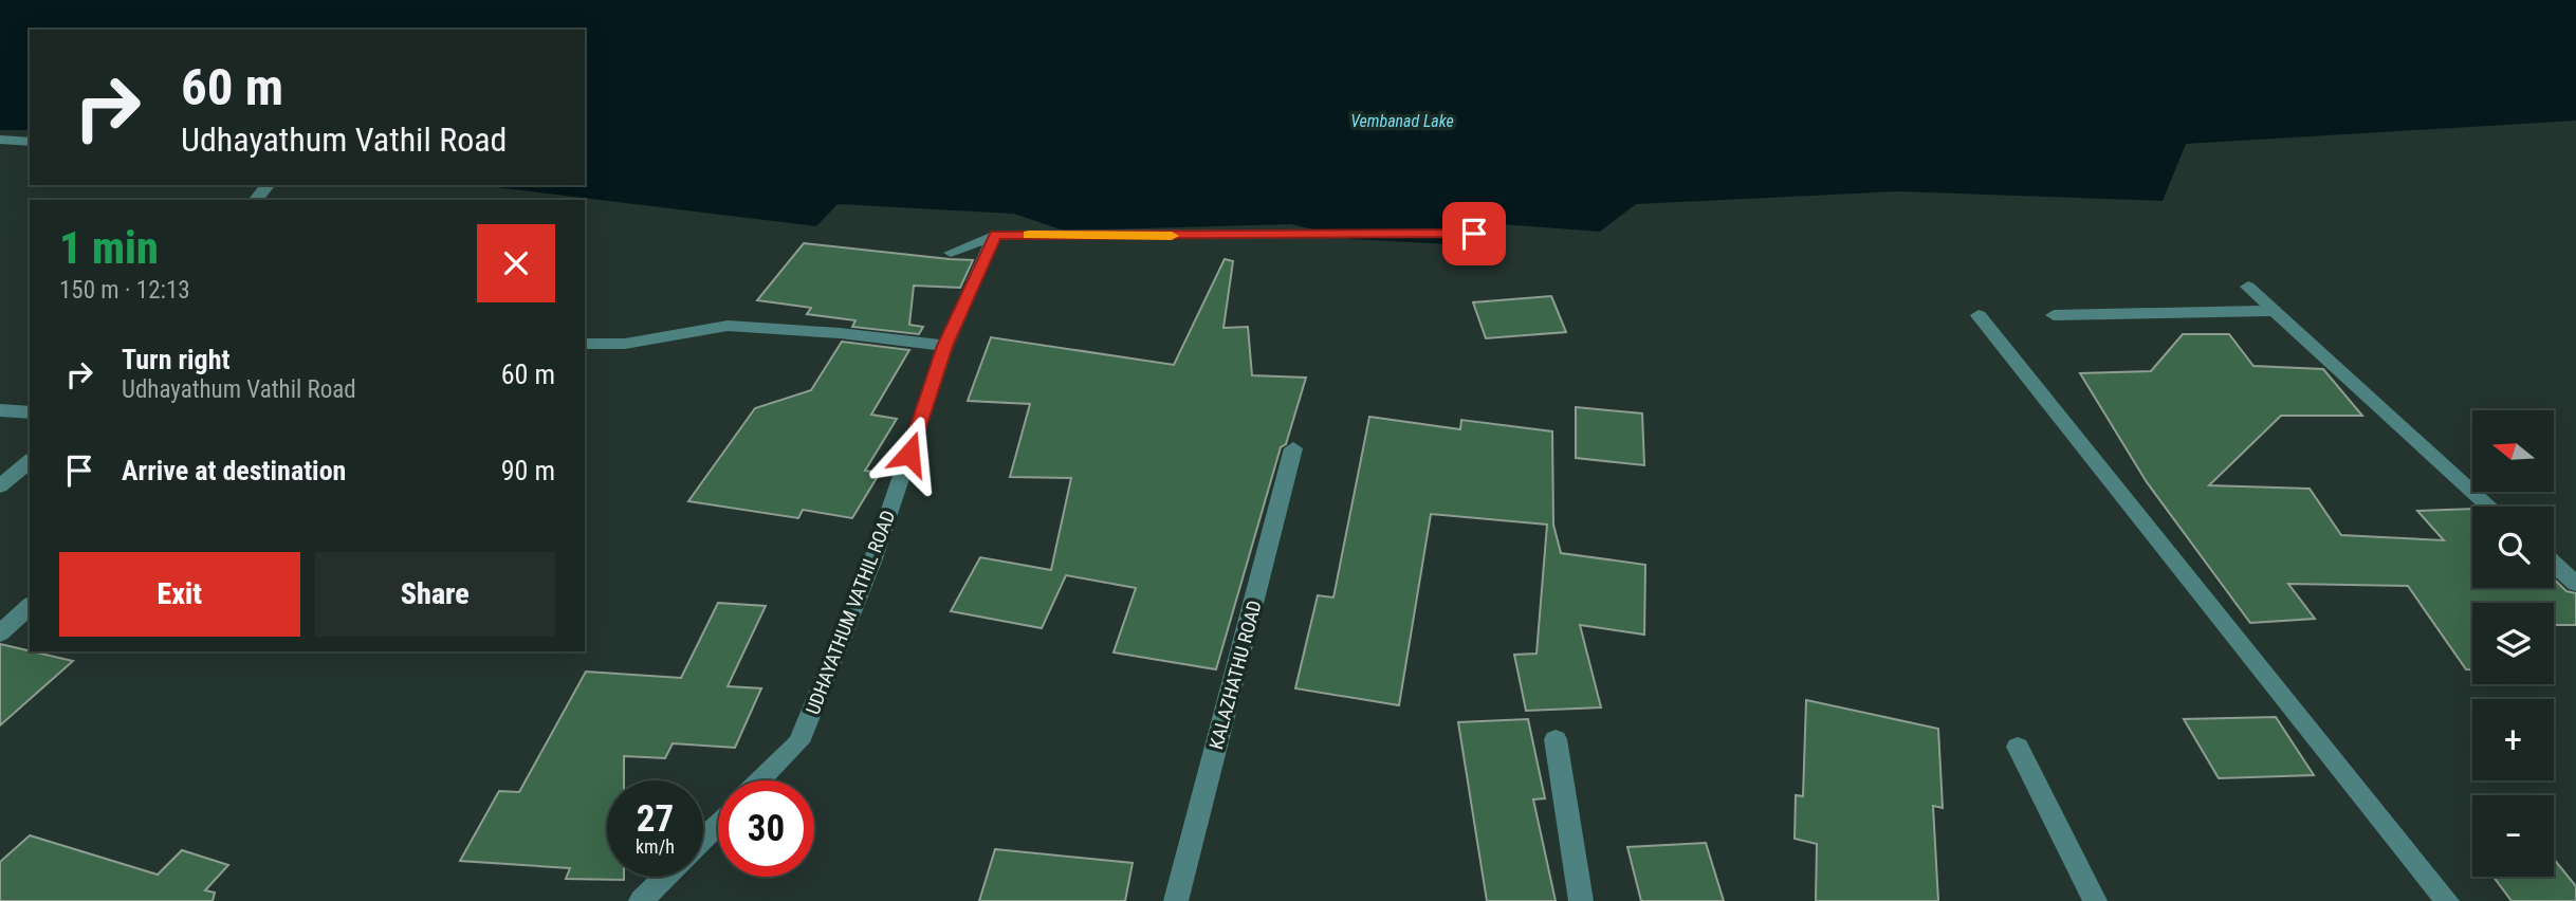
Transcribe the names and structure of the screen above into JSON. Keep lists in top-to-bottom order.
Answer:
{
  "streets": {
    "street": ["UDHAYATHUM VATHIL ROAD", "KALAZHATHU ROAD"]
  },
  "water": ["Vembanad Lake"],
  "north": "left",
  "page": {
    "turn": ["60 m", "Udhayathum Vathil Road"],
    "heading": ["1 min", "150 m · 12:13"],
    "list": [
      {
        "name": "Turn right",
        "note": "Udhayathum Vathil Road",
        "value": "60 m"
      },
      {
        "name": "Arrive at destination",
        "value": "90 m"
      }
    ],
    "map_buttons": ["+", "−"],
    "buttons": ["Exit", "Share"],
    "speed": "27 km/h",
    "limit": "30"
  }
}
